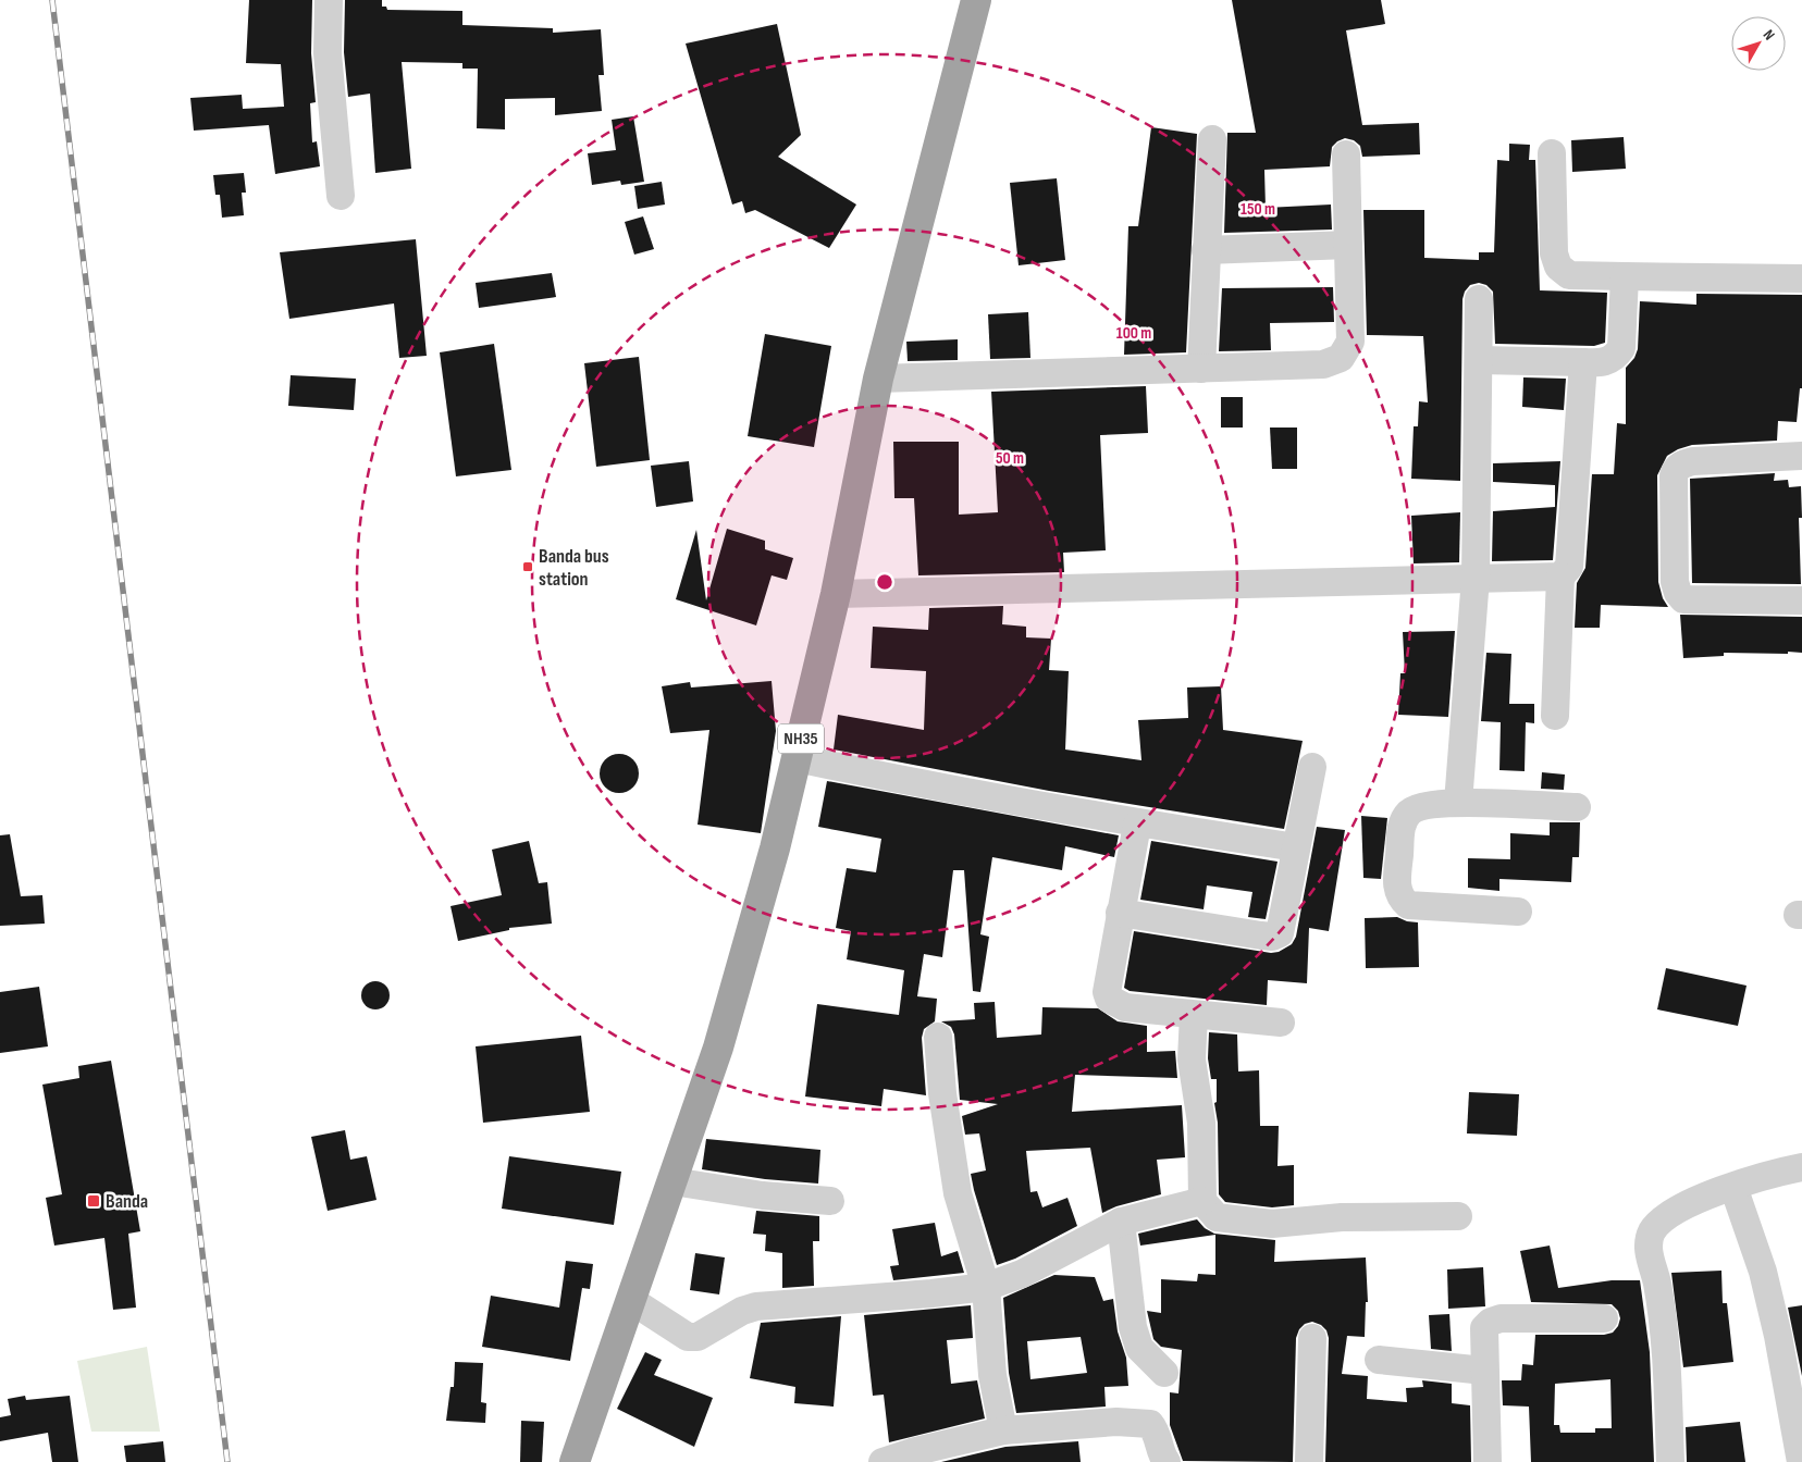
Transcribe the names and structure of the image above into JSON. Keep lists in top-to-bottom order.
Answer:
{
  "streets": {
    "highway": ["NH35"]
  },
  "places": {
    "transit": ["Banda bus station", "Banda"]
  },
  "north": "top right",
  "rings": ["150 m", "100 m", "50 m"]
}
